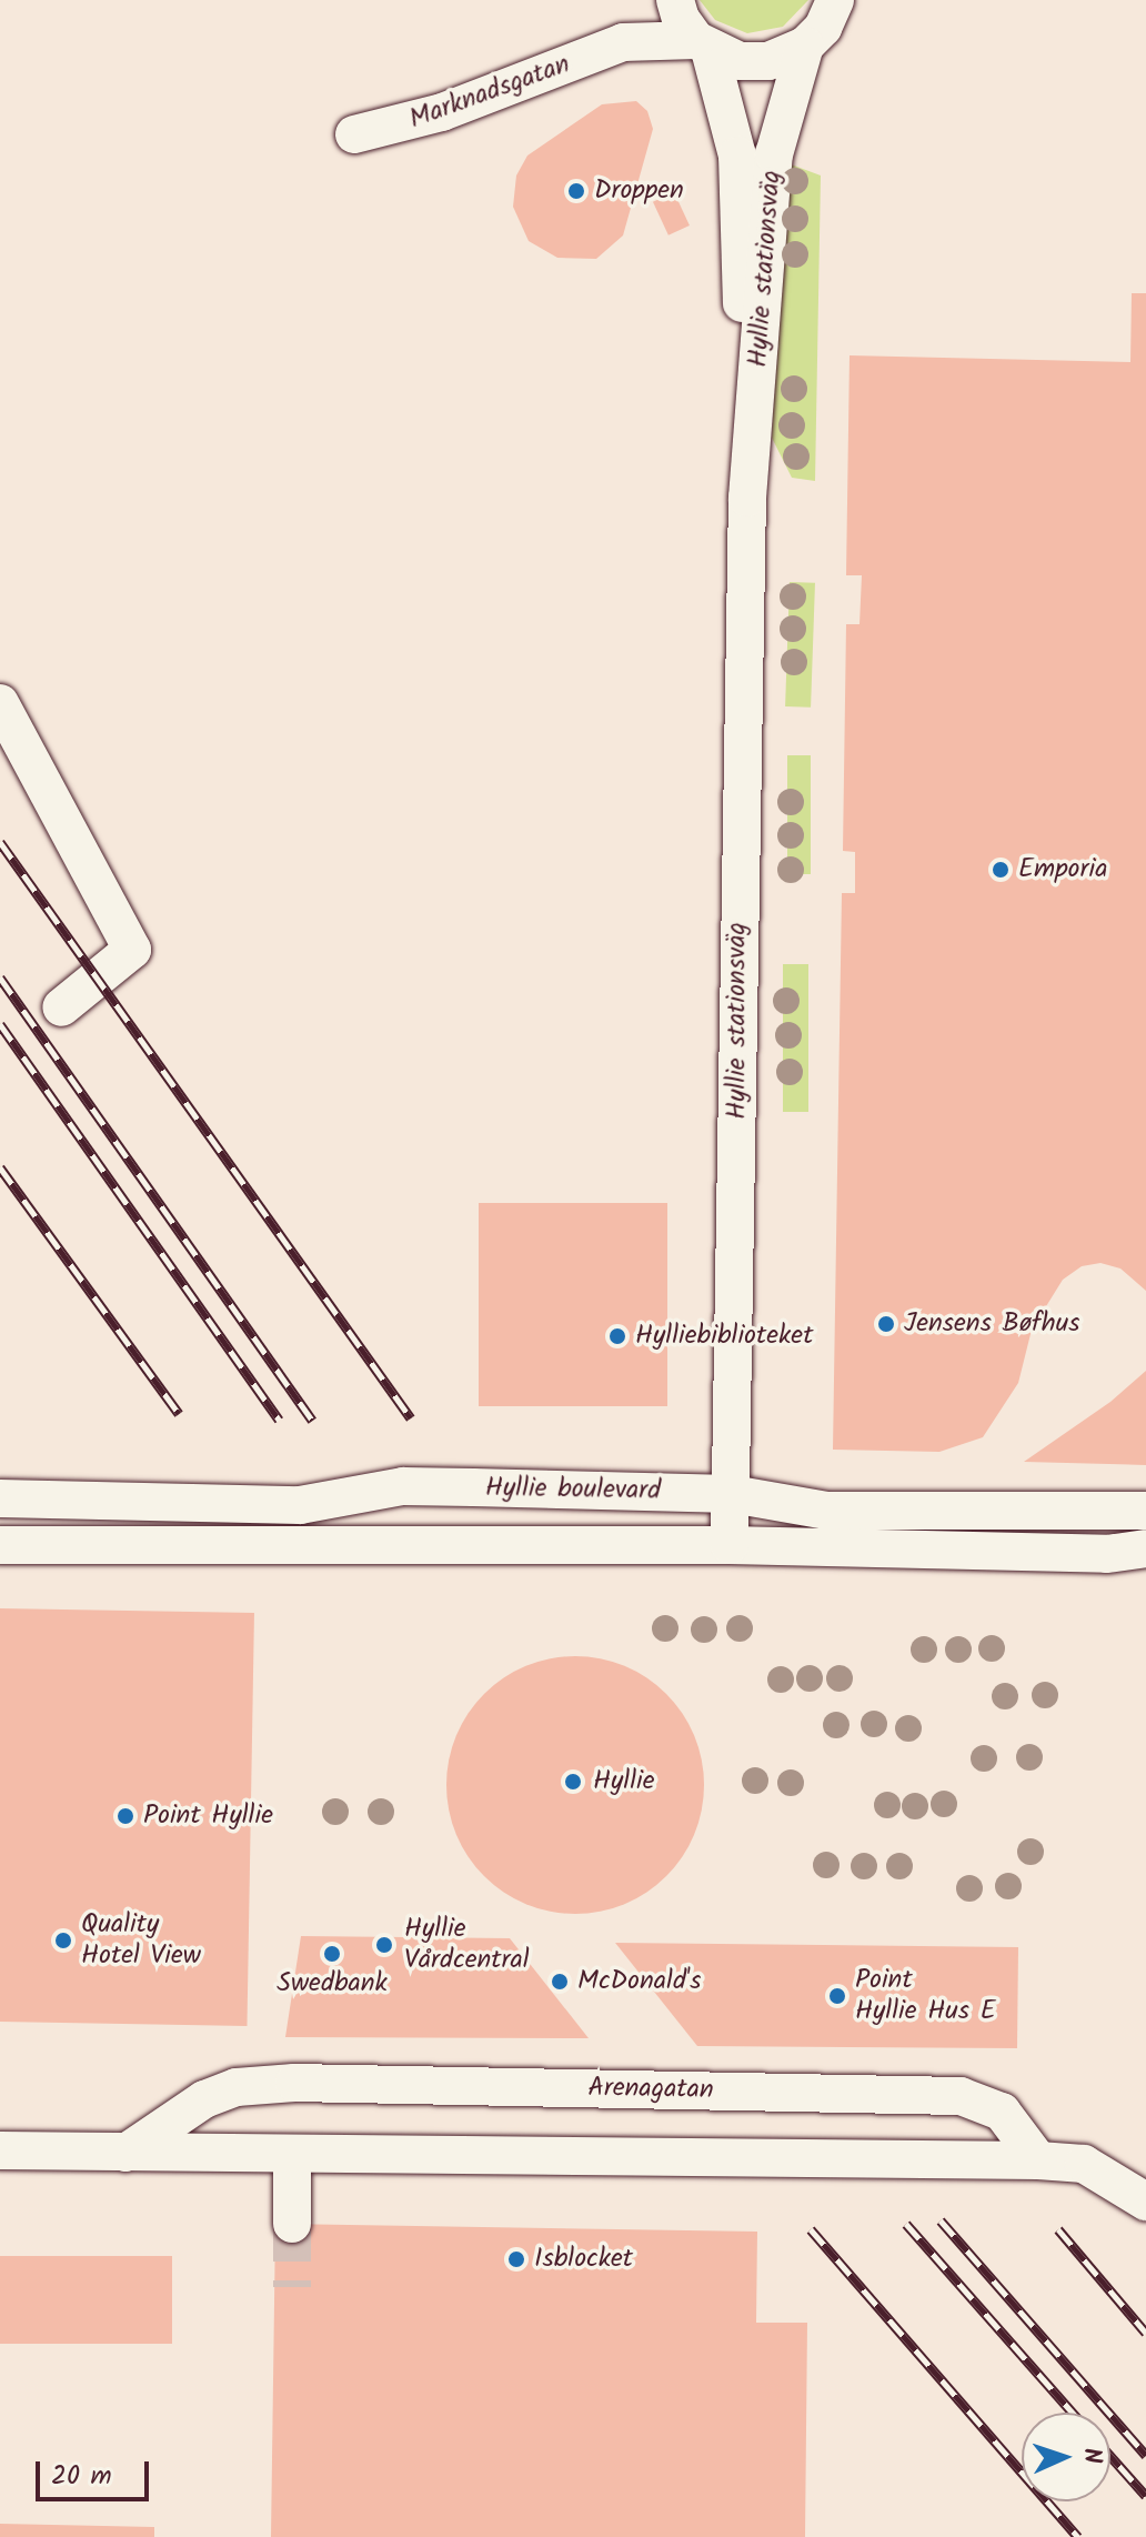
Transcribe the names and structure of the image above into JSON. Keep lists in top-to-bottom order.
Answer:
{
  "streets": {
    "street": [
      "Marknadsgatan",
      "Hyllie stationsväg",
      "Hyllie boulevard",
      "Arenagatan"
    ]
  },
  "crossings": [
    ["Marknadsgatan", "Hyllie stationsväg"],
    ["Hyllie stationsväg", "Hyllie boulevard"]
  ],
  "places": [
    "Droppen",
    "Emporia",
    "Jensens Bøfhus",
    "Hylliebiblioteket",
    "Hyllie",
    "Point Hyllie",
    "Quality Hotel View",
    "Hyllie Vårdcentral",
    "Swedbank",
    "McDonald's",
    "Point Hyllie Hus E",
    "Isblocket"
  ],
  "scale_bar": "20 m",
  "north": "right"
}
